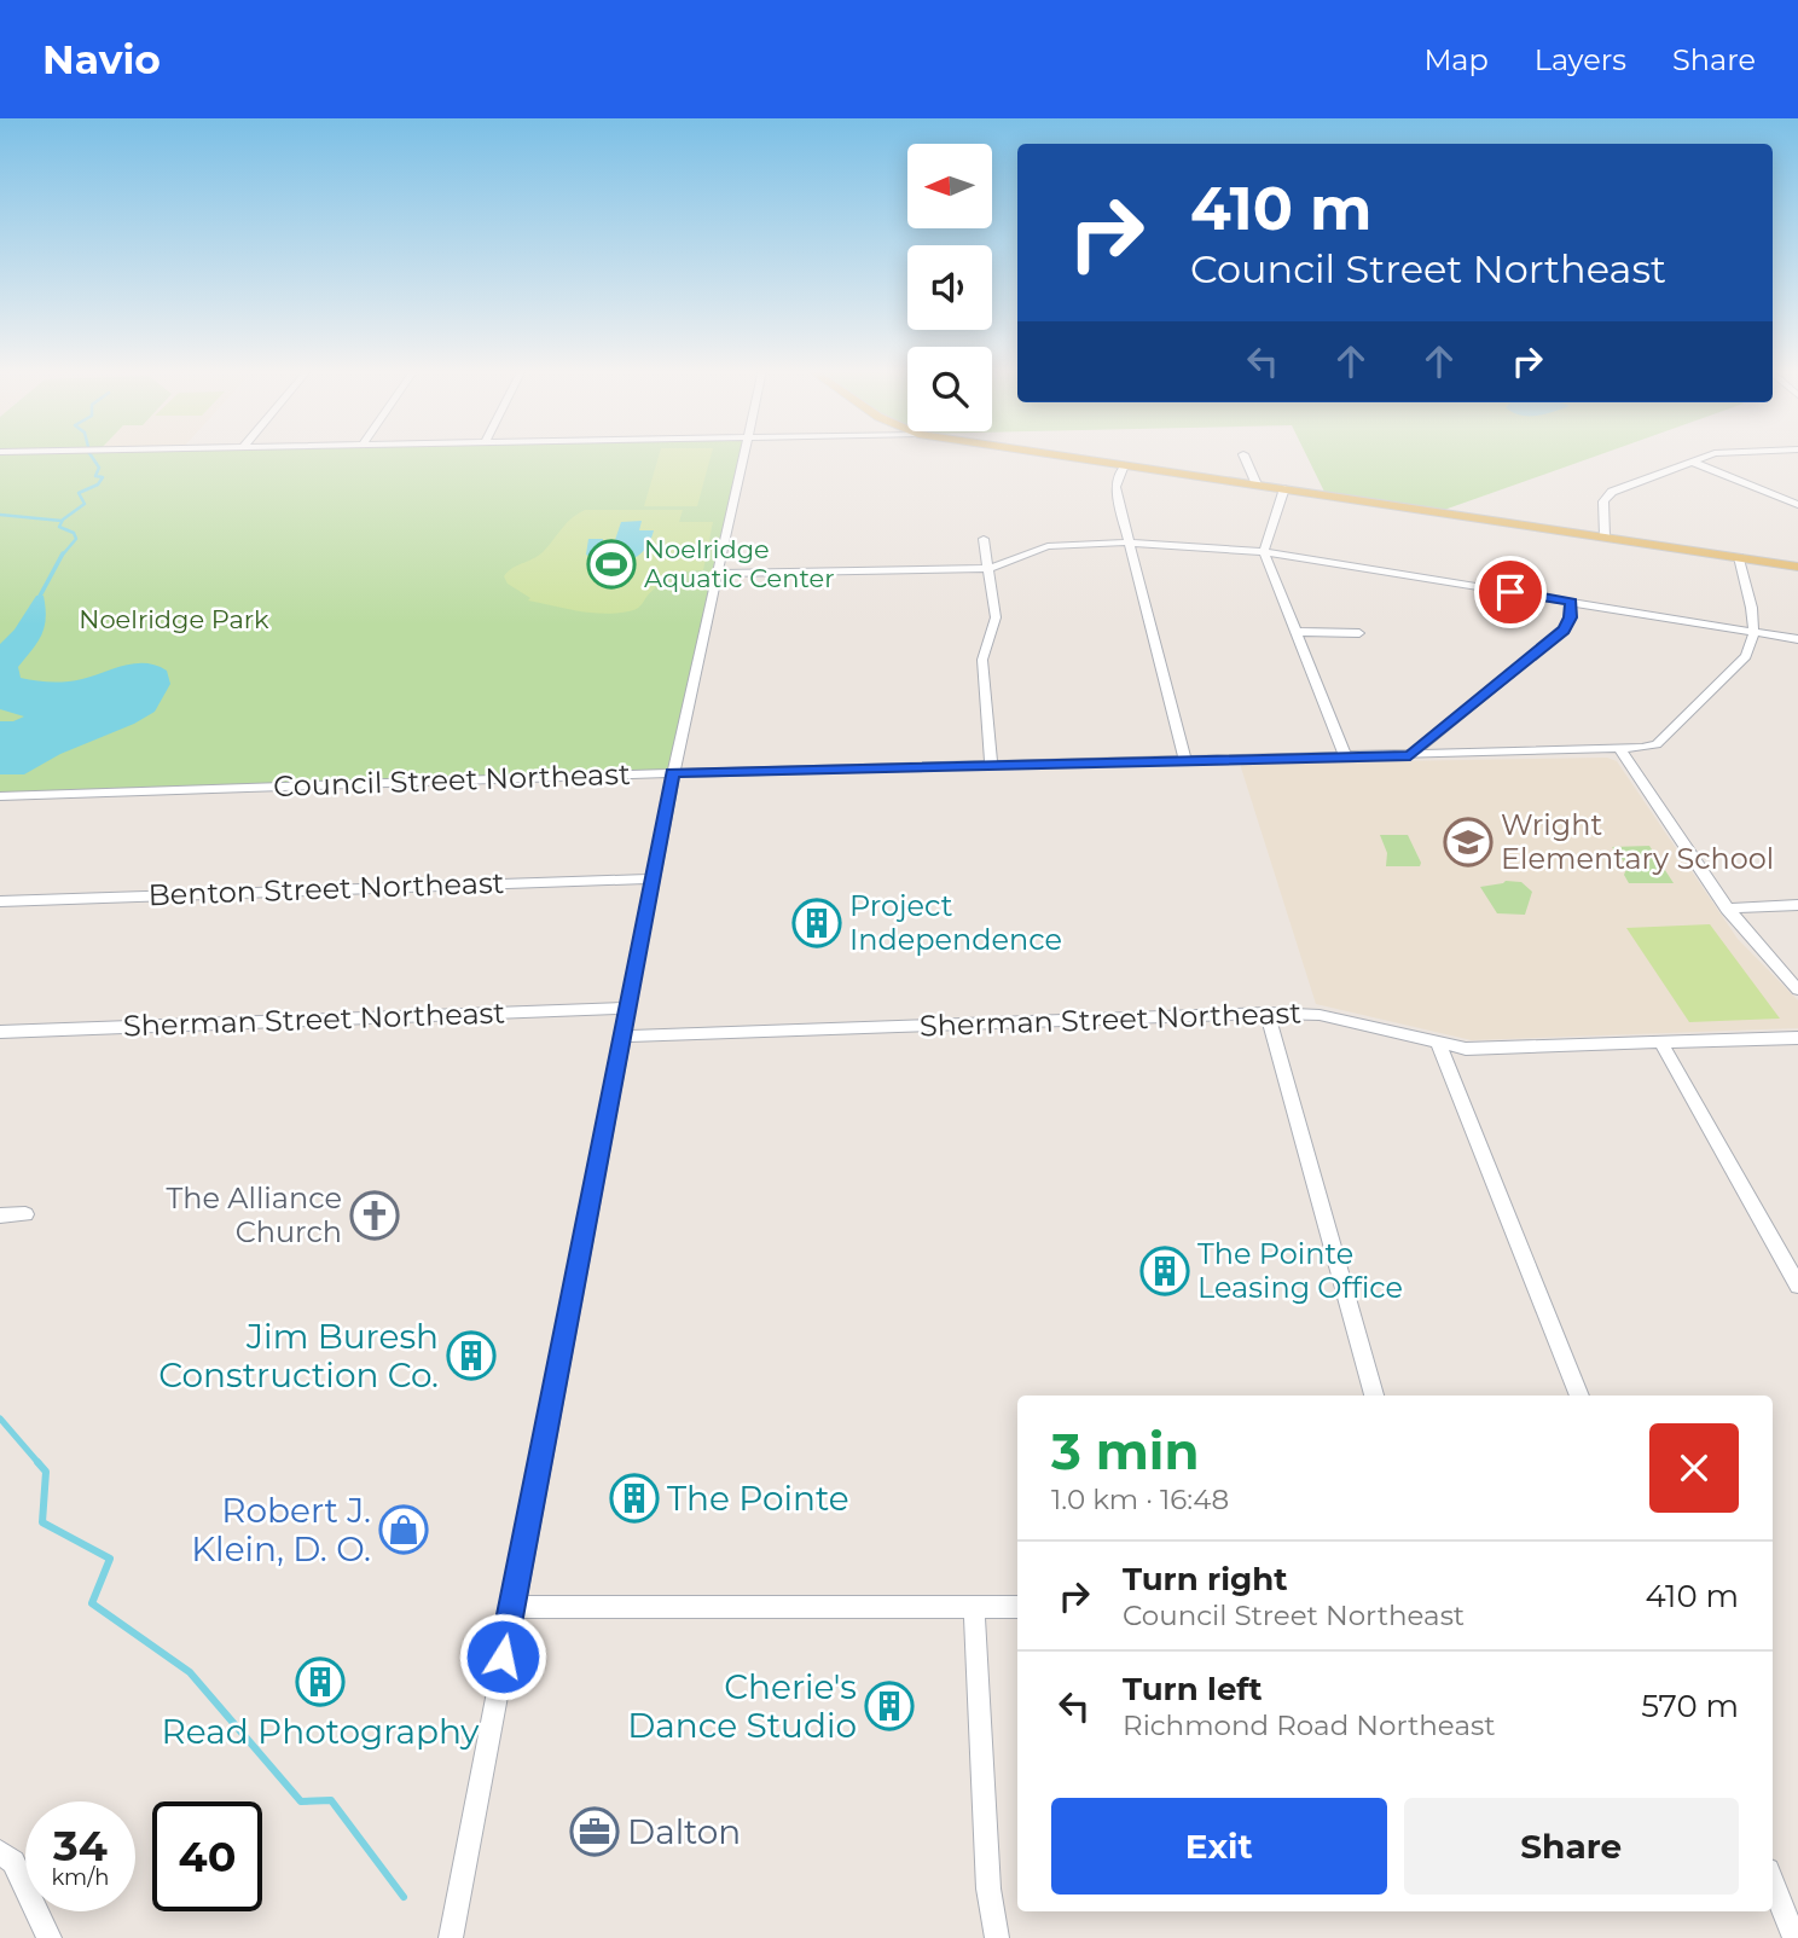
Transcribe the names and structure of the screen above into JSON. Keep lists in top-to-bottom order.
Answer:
{
  "streets": {
    "street": ["Council Street Northeast", "Benton Street Northeast", "Sherman Street Northeast"]
  },
  "parks": ["Noelridge Park"],
  "places": {
    "sports": ["Noelridge Aquatic Center"],
    "school or university": ["Wright Elementary School"],
    "building": [
      "Project Independence",
      "The Pointe Leasing Office",
      "Jim Buresh Construction Co.",
      "The Pointe",
      "Read Photography",
      "Cherie's Dance Studio"
    ],
    "church": ["The Alliance Church"],
    "shop": ["Robert J. Klein, D. O."],
    "office": ["Dalton"]
  },
  "north": "left",
  "page": {
    "header": "Navio",
    "nav": ["Map", "Layers", "Share"],
    "turn": ["410 m", "Council Street Northeast"],
    "heading": ["3 min", "1.0 km · 16:48"],
    "list": [
      {
        "name": "Turn right",
        "note": "Council Street Northeast",
        "value": "410 m"
      },
      {
        "name": "Turn left",
        "note": "Richmond Road Northeast",
        "value": "570 m"
      }
    ],
    "buttons": ["Exit", "Share"],
    "speed": "34 km/h",
    "limit": "40"
  }
}
